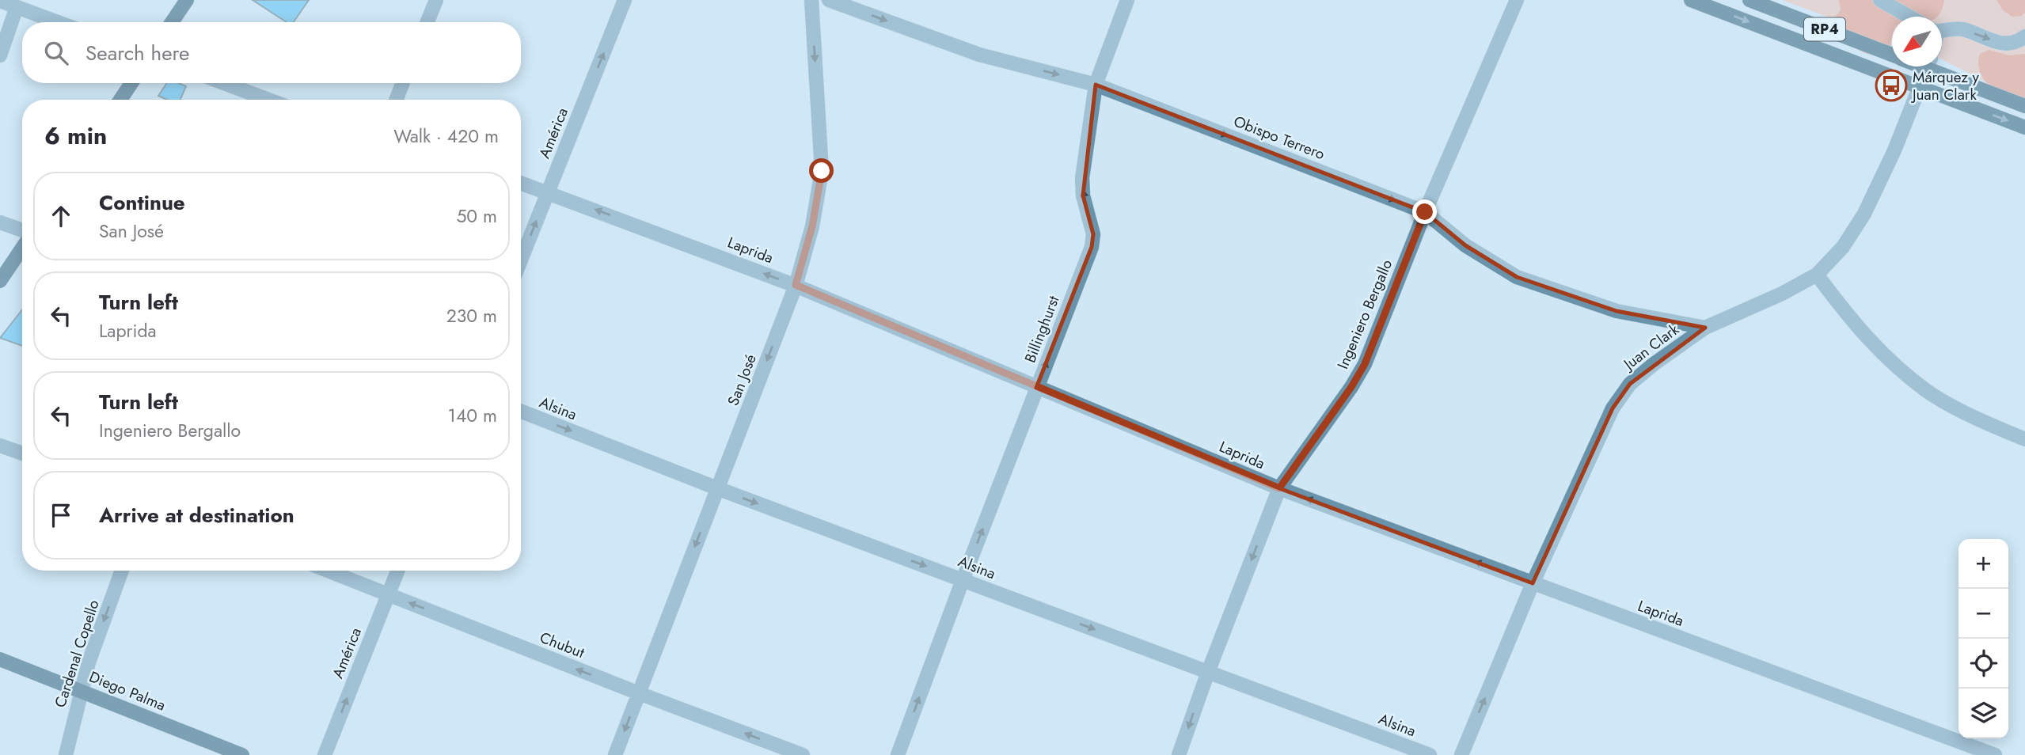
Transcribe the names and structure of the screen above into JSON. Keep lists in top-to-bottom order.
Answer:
{
  "streets": {
    "main road": ["RP4", "Diego Palma"],
    "street": [
      "América",
      "Obispo Terrero",
      "Laprida",
      "Ingeniero Bergallo",
      "Billinghurst",
      "Juan Clark",
      "San José",
      "Alsina",
      "Chubut",
      "Cardenal Copello"
    ]
  },
  "crossings": [
    ["RP4", "Juan Clark"],
    ["América", "Laprida"],
    ["América", "Chubut"],
    ["Obispo Terrero", "Ingeniero Bergallo"],
    ["Obispo Terrero", "Billinghurst"],
    ["Obispo Terrero", "Juan Clark"],
    ["Laprida", "Ingeniero Bergallo"],
    ["Laprida", "Billinghurst"],
    ["Laprida", "Juan Clark"],
    ["Laprida", "San José"],
    ["Ingeniero Bergallo", "Alsina"],
    ["Billinghurst", "Alsina"],
    ["San José", "Alsina"],
    ["San José", "Chubut"],
    ["Cardenal Copello", "Diego Palma"]
  ],
  "one_way": [
    "América",
    "Obispo Terrero",
    "Billinghurst",
    "San José",
    "Alsina",
    "Chubut",
    "Cardenal Copello"
  ],
  "places": {
    "bus stop": ["Márquez y Juan Clark"]
  },
  "north": "bottom left",
  "page": {
    "search": "Search here",
    "heading": ["6 min", "Walk · 420 m"],
    "list": [
      ["Continue", "San José", "50 m"],
      ["Turn left", "Laprida", "230 m"],
      ["Turn left", "Ingeniero Bergallo", "140 m"],
      "Arrive at destination"
    ],
    "map_buttons": ["+", "−"]
  }
}
